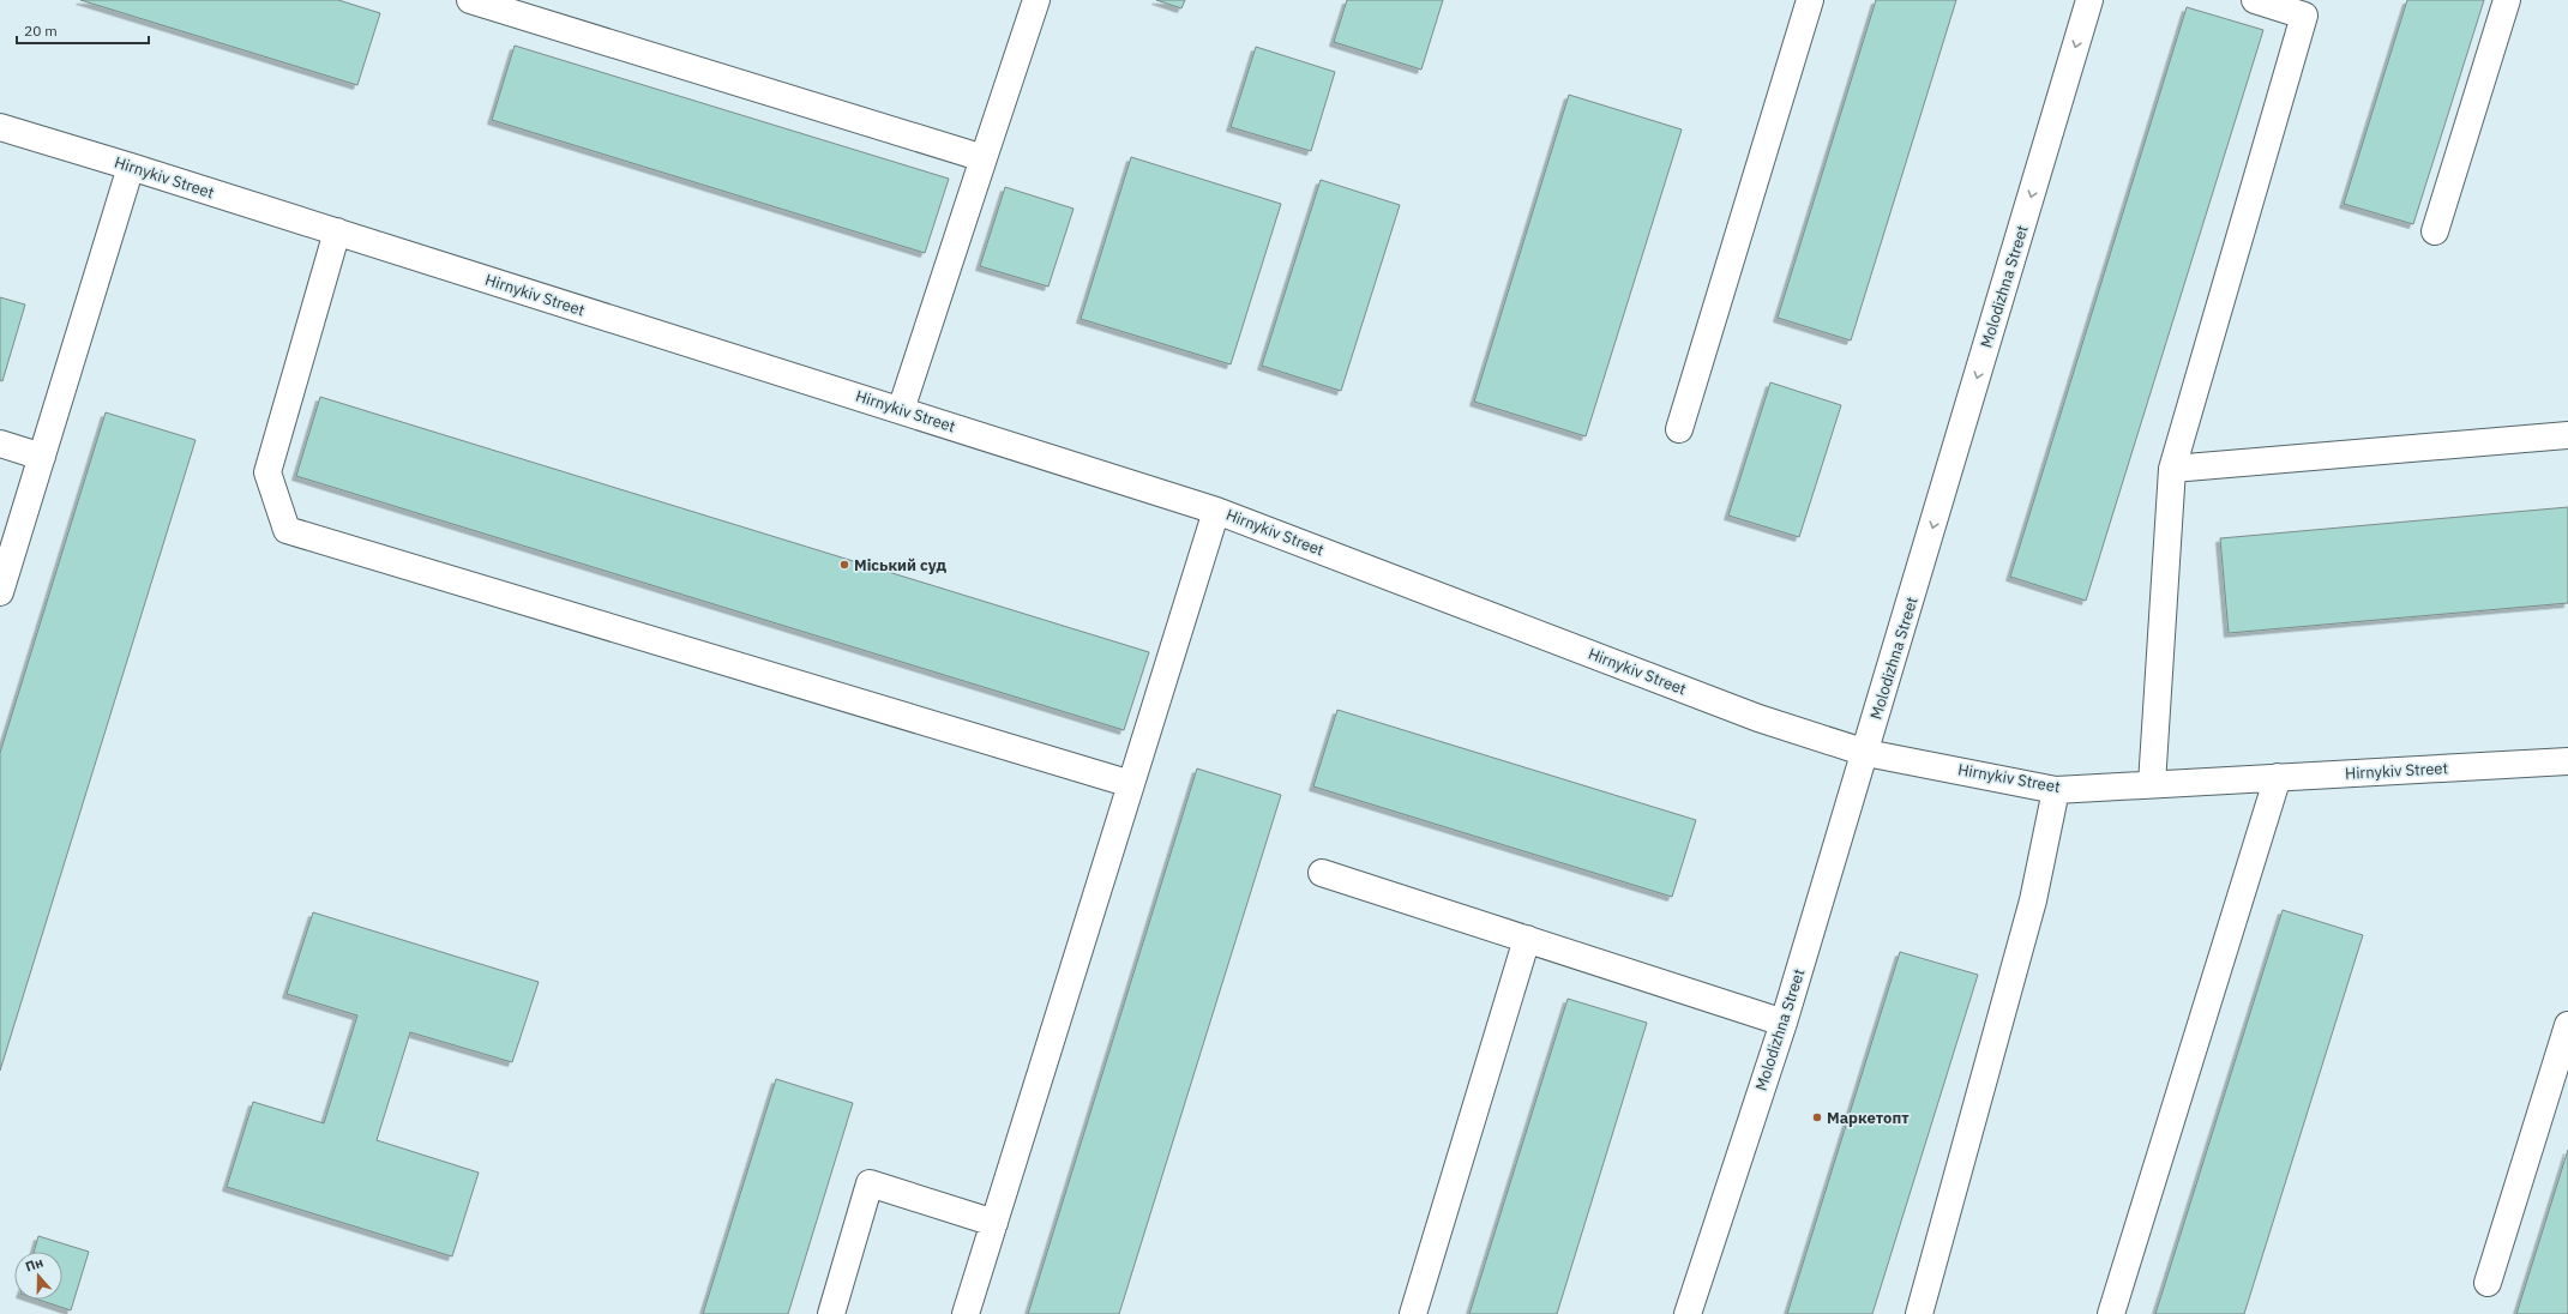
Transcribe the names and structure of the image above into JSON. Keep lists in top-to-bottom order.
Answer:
{
  "streets": {
    "street": ["Hirnykiv Street", "Molodizhna Street"]
  },
  "crossings": [
    ["Hirnykiv Street", "Molodizhna Street"]
  ],
  "places": ["Міський суд", "Маркетопт"],
  "scale_bar": "20 m",
  "north": "top"
}
